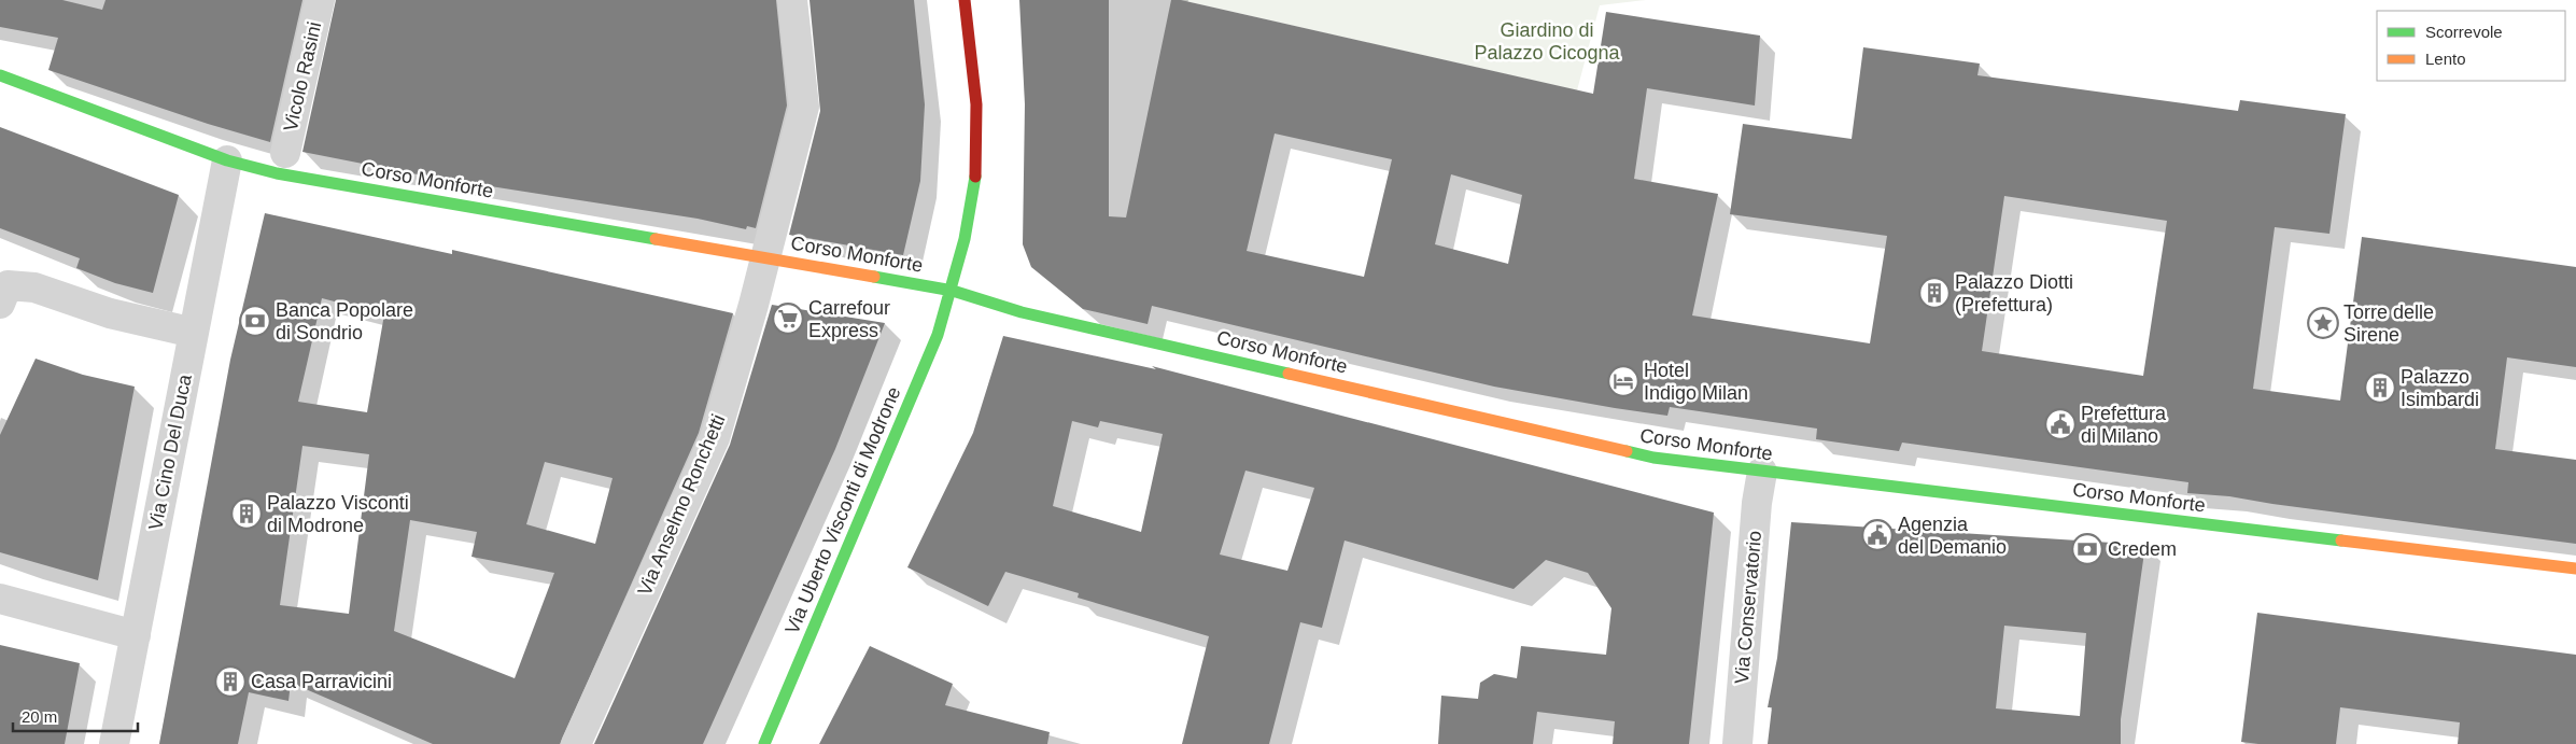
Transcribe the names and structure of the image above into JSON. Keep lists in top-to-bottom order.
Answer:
{
  "streets": {
    "street": [
      "Vicolo Rasini",
      "Corso Monforte",
      "Via Cino Del Duca",
      "Via Anselmo Ronchetti",
      "Via Uberto Visconti di Modrone",
      "Via Conservatorio"
    ]
  },
  "crossings": [
    ["Corso Monforte", "Via Cino Del Duca"],
    ["Corso Monforte", "Via Anselmo Ronchetti"],
    ["Corso Monforte", "Via Uberto Visconti di Modrone"],
    ["Corso Monforte", "Via Conservatorio"]
  ],
  "parks": ["Giardino di Palazzo Cicogna"],
  "places": {
    "building": [
      "Palazzo Diotti (Prefettura)",
      "Palazzo Isimbardi",
      "Palazzo Visconti di Modrone",
      "Casa Parravicini"
    ],
    "supermarket": ["Carrefour Express"],
    "bank": ["Banca Popolare di Sondrio", "Credem"],
    "place": ["Torre delle Sirene"],
    "hotel": ["Hotel Indigo Milan"],
    "public building": ["Prefettura di Milano", "Agenzia del Demanio"]
  },
  "legend": ["Scorrevole", "Lento"],
  "scale_bar": "20 m"
}
